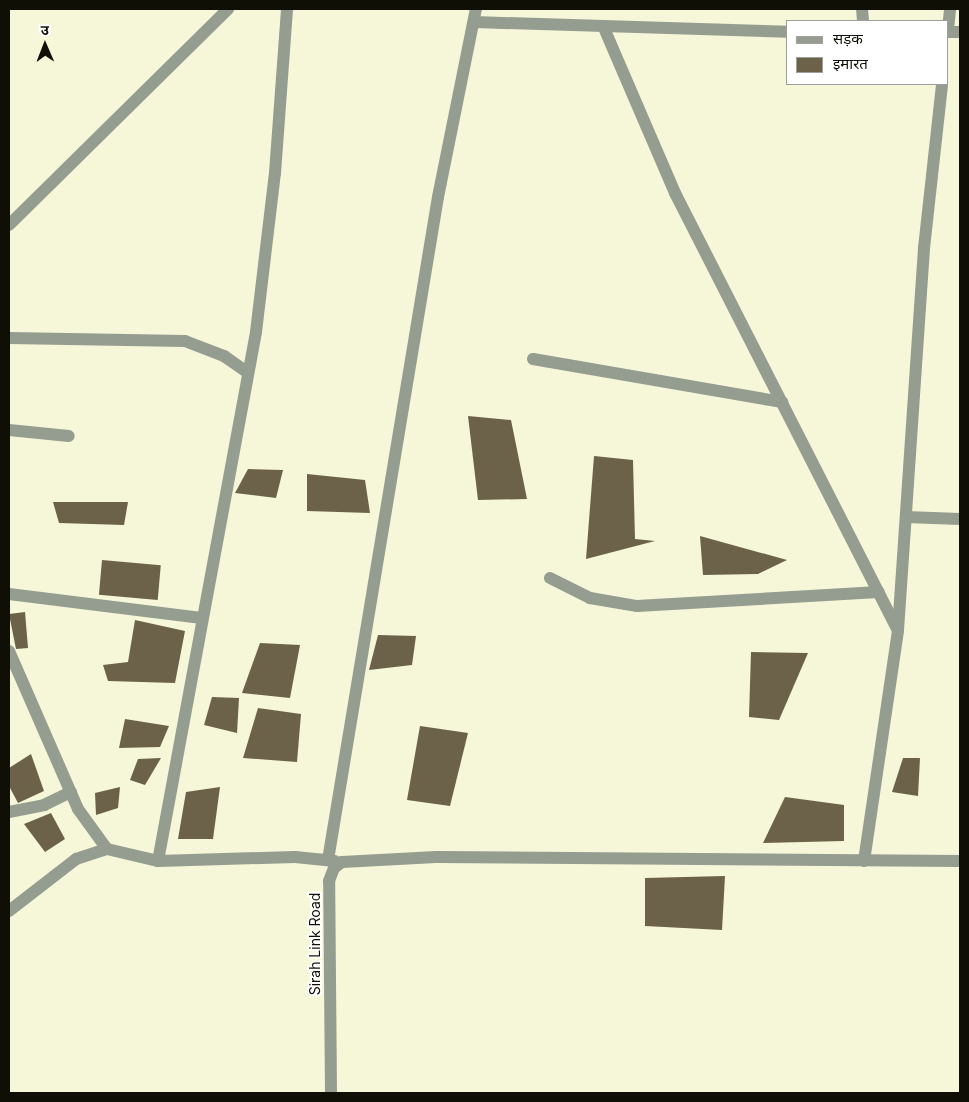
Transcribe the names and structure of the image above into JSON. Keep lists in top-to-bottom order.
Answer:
{
  "streets": {
    "street": ["Sirah Link Road"]
  },
  "legend": ["सड़क", "इमारत"],
  "north": "top"
}
